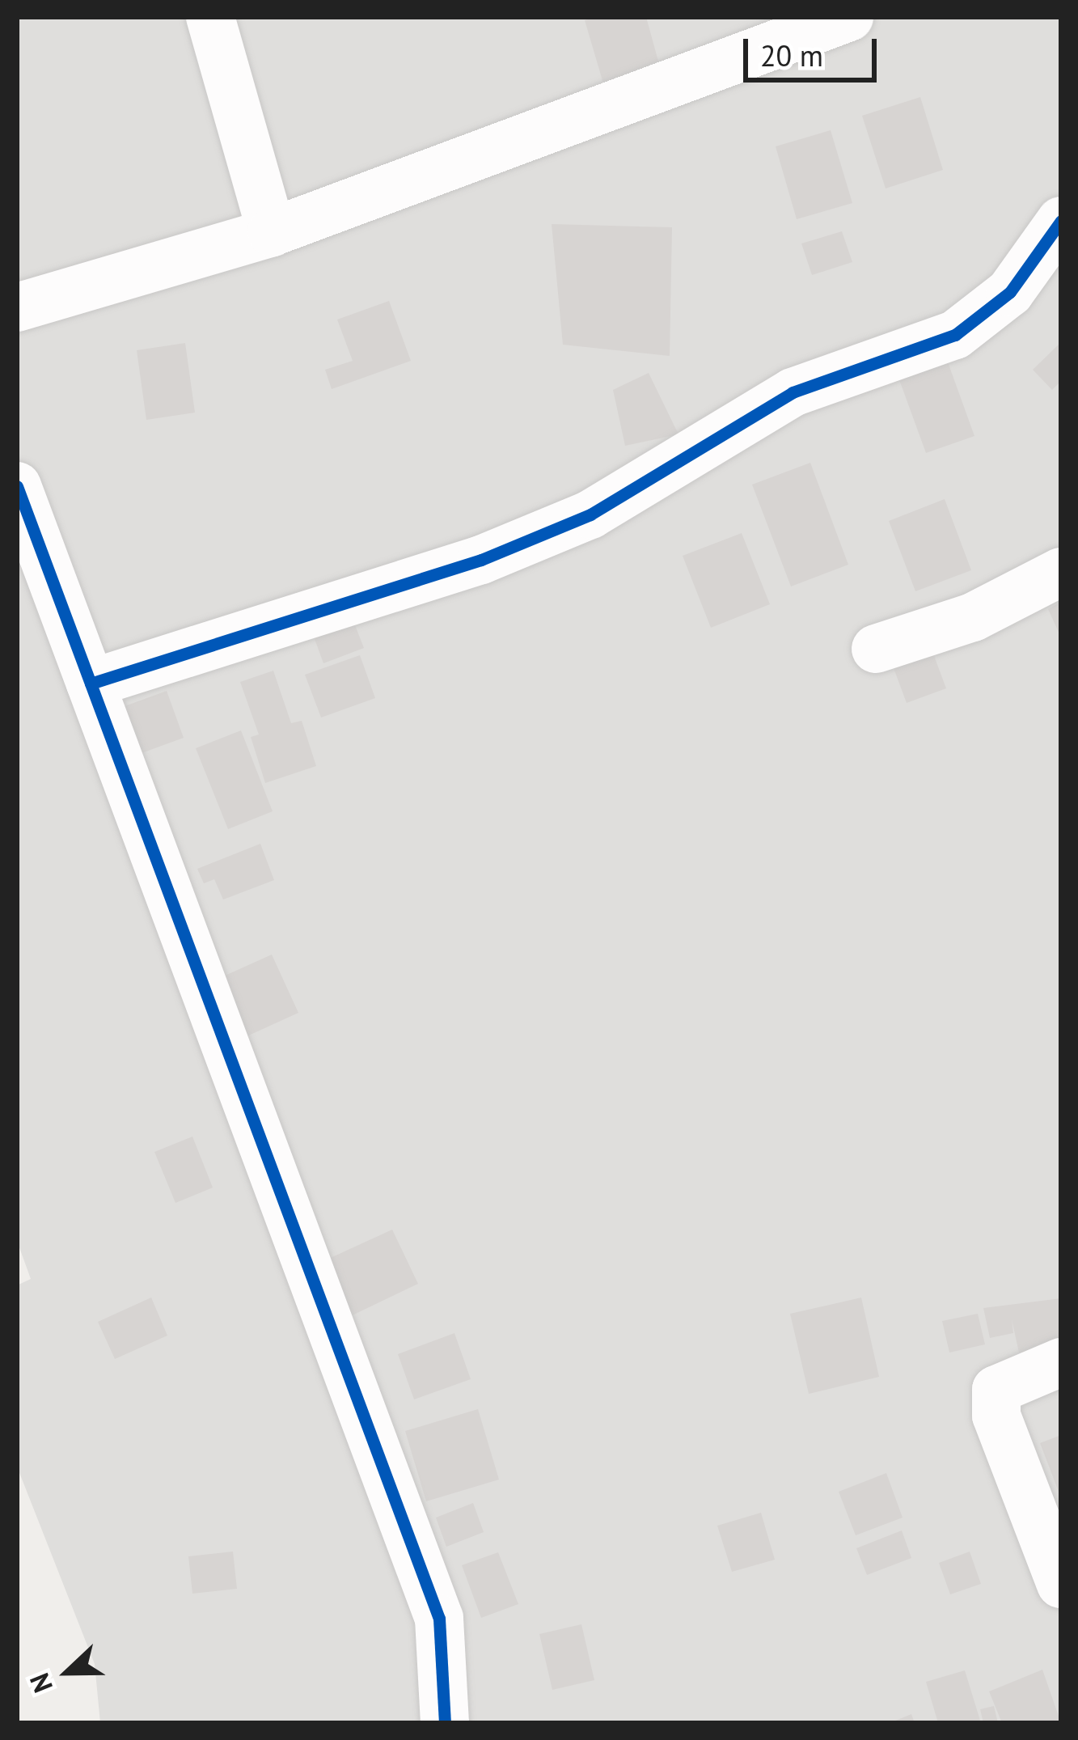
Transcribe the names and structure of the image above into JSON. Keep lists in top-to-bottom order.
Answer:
{
  "scale_bar": "20 m",
  "north": "left"
}
